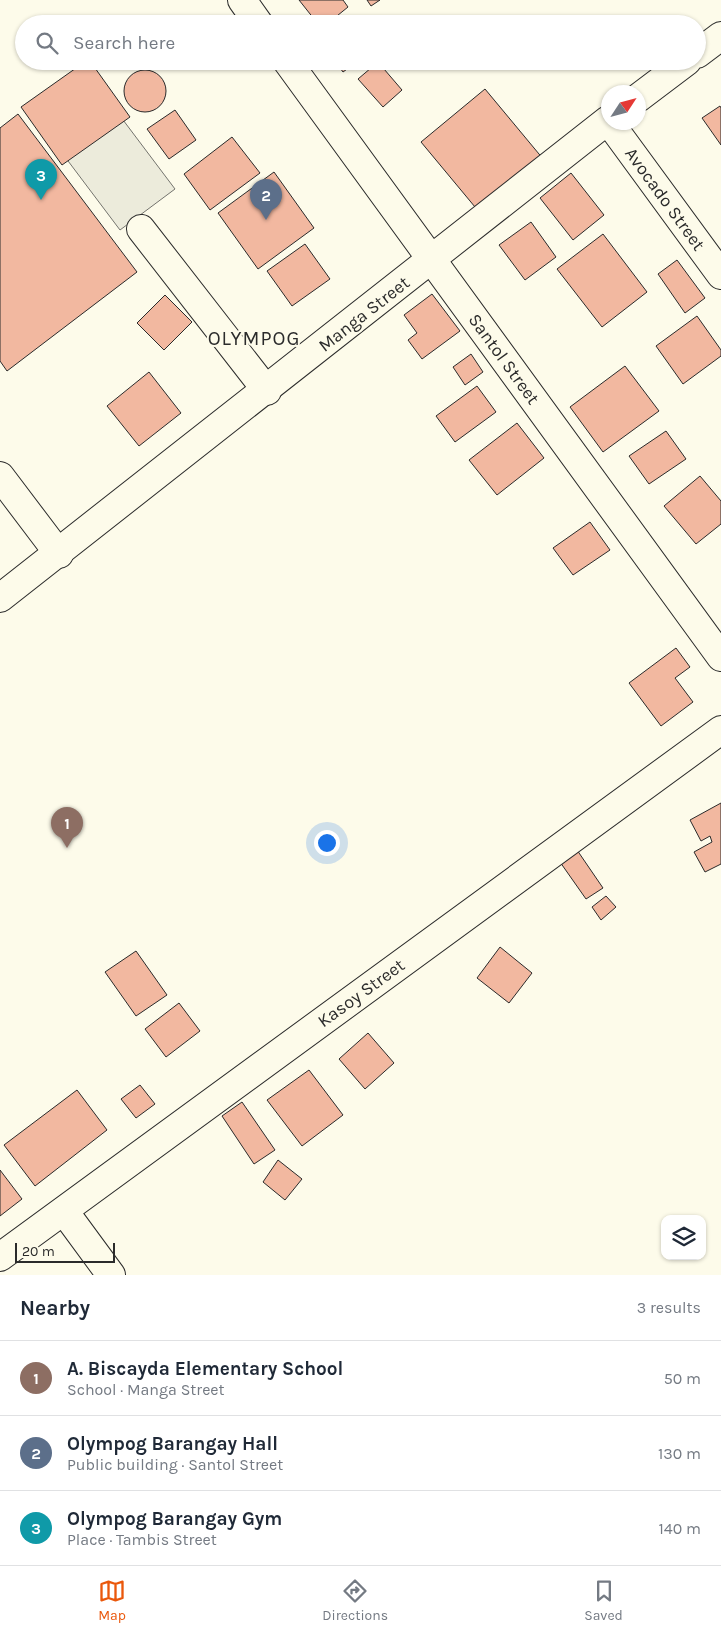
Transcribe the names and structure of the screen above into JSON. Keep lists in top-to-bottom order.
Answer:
{
  "streets": {
    "street": [
      "Avocado Street",
      "Manga Street",
      "Santol Street",
      "Kasoy Street"
    ]
  },
  "crossings": [
    ["Manga Street", "Santol Street"]
  ],
  "districts": ["OLYMPOG"],
  "scale_bar": "20 m",
  "north": "top right",
  "page": {
    "search": "Search here",
    "pins": ["3", "2", "1"],
    "scale": "20 m",
    "heading": ["Nearby", "3 results"],
    "list": [
      {
        "mark": "1",
        "name": "A. Biscayda Elementary School",
        "note": "School · Manga Street",
        "value": "50 m"
      },
      {
        "mark": "2",
        "name": "Olympog Barangay Hall",
        "note": "Public building · Santol Street",
        "value": "130 m"
      },
      {
        "mark": "3",
        "name": "Olympog Barangay Gym",
        "note": "Place · Tambis Street",
        "value": "140 m"
      }
    ],
    "nav": ["Map", "Directions", "Saved"]
  }
}
